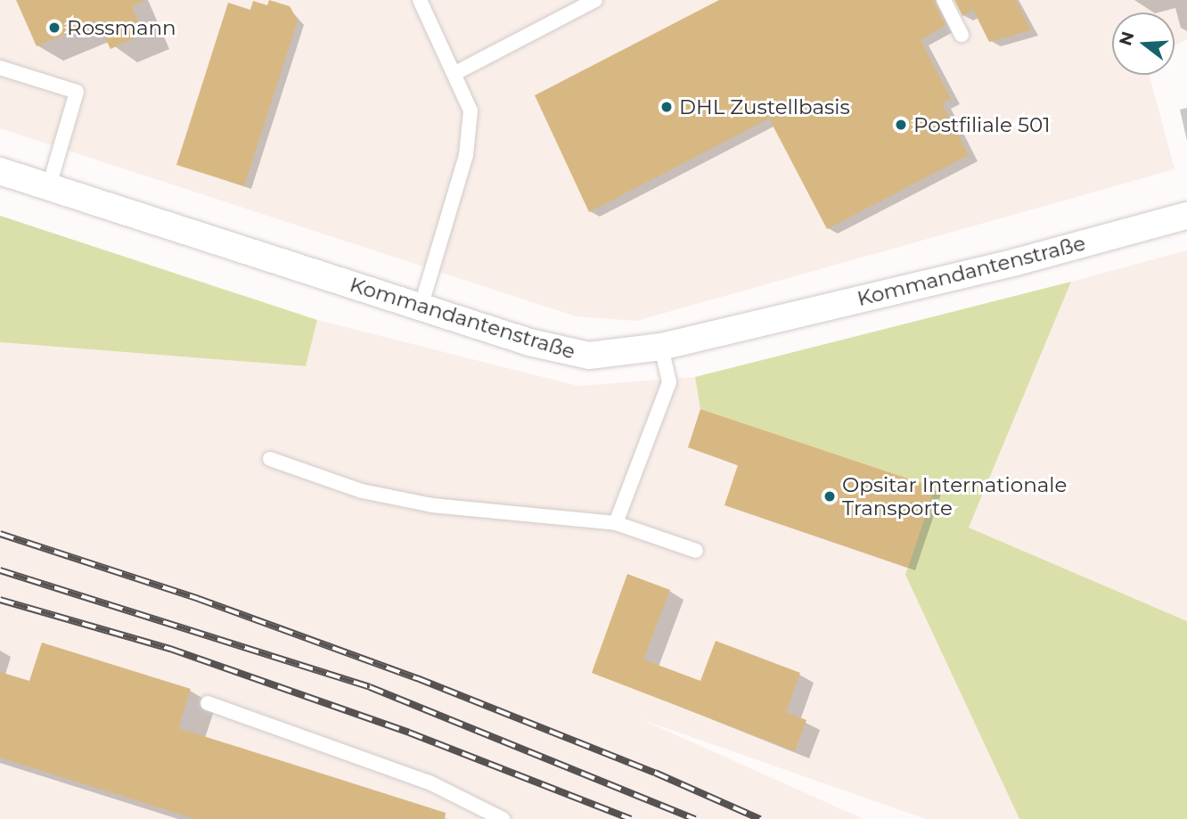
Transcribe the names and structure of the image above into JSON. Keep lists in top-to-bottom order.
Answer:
{
  "streets": {
    "street": ["Kommandantenstraße"]
  },
  "places": [
    "Rossmann",
    "DHL Zustellbasis",
    "Postfiliale 501",
    "Opsitar Internationale Transporte"
  ],
  "north": "left"
}
